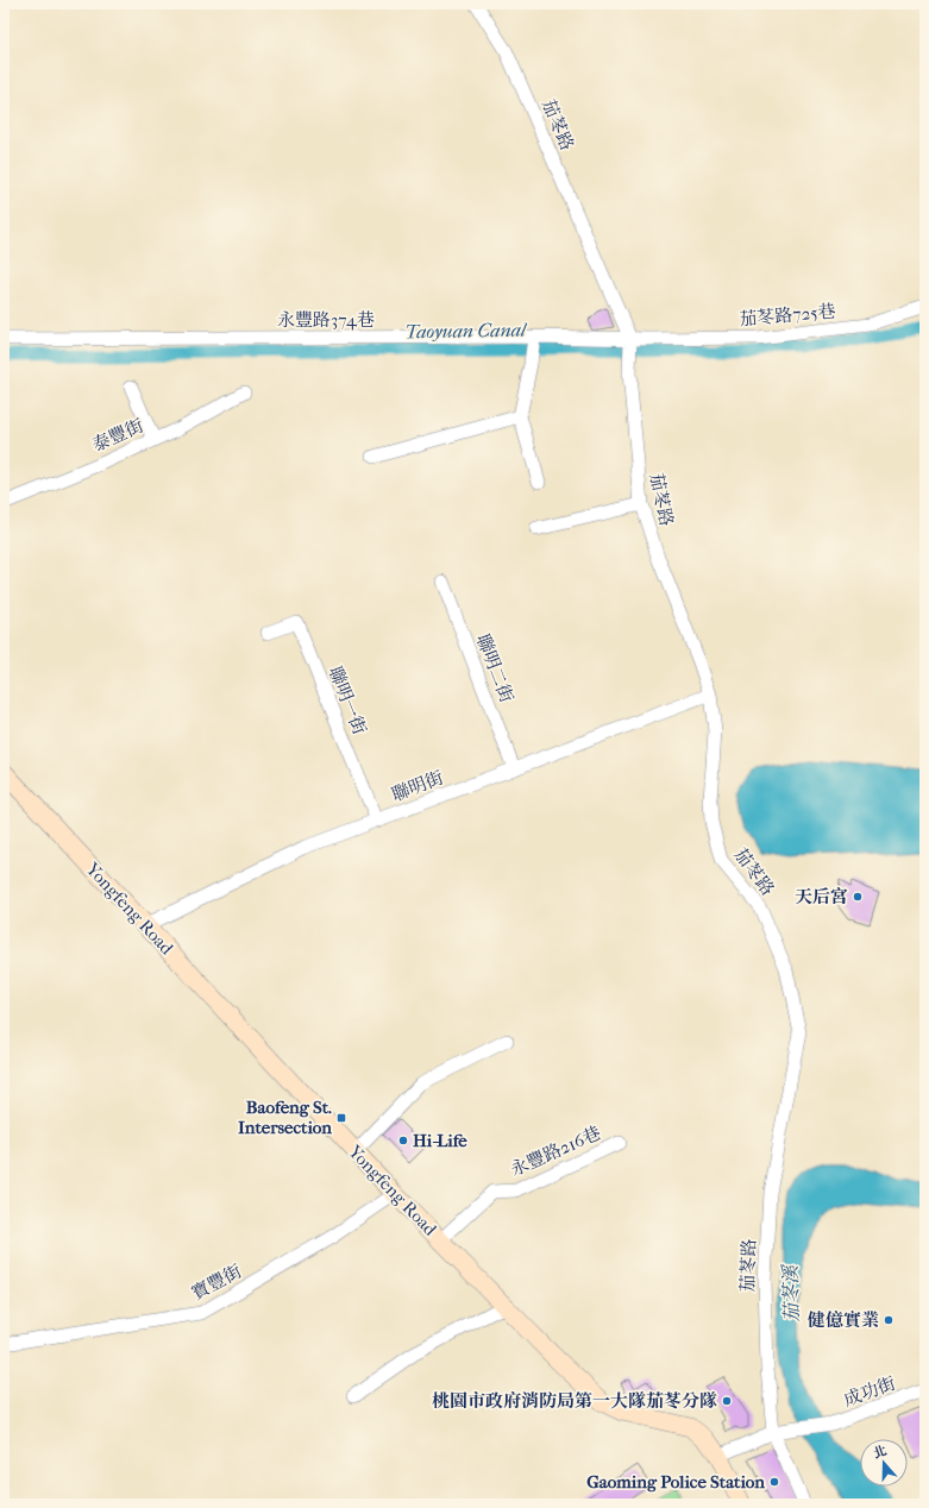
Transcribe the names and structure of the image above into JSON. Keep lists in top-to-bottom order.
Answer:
{
  "streets": {
    "street": [
      "茄苳路",
      "茄苳路725巷",
      "永豐路374巷",
      "泰豐街",
      "聯明二街",
      "聯明一街",
      "聯明街",
      "Yongfeng Road",
      "永豐路216巷",
      "寶豐街",
      "成功街"
    ]
  },
  "crossings": [
    ["茄苳路", "永豐路374巷"],
    ["茄苳路", "聯明街"],
    ["茄苳路", "成功街"],
    ["茄苳路725巷", "永豐路374巷"],
    ["聯明二街", "聯明街"],
    ["聯明一街", "聯明街"],
    ["聯明街", "Yongfeng Road"],
    ["Yongfeng Road", "永豐路216巷"],
    ["Yongfeng Road", "寶豐街"]
  ],
  "water": ["Taoyuan Canal", "茄苳溪"],
  "places": {
    "other": [
      "天后宮",
      "Hi-Life",
      "健億實業",
      "桃園市政府消防局第一大隊茄苳分隊",
      "Gaoming Police Station"
    ],
    "transit": ["Baofeng St. Intersection"]
  },
  "north": "top"
}
